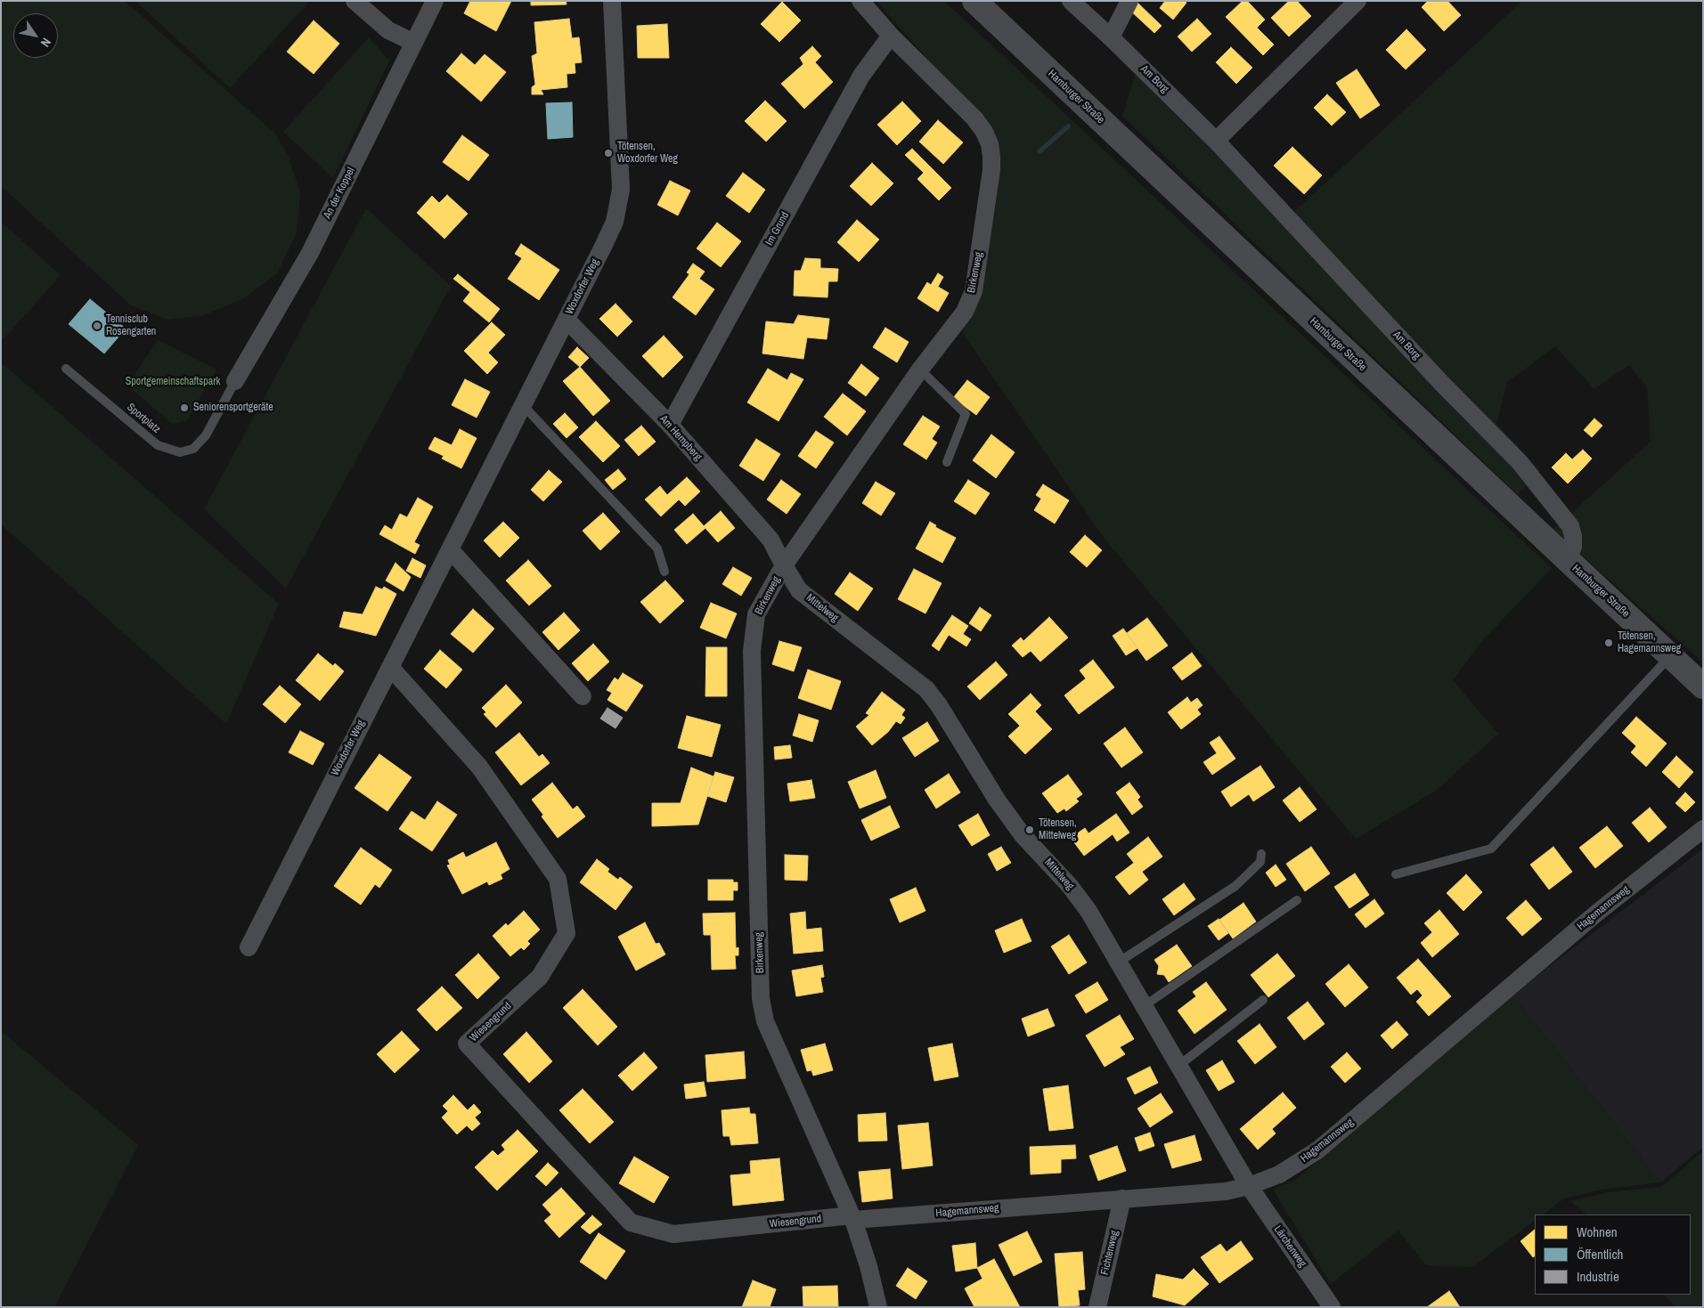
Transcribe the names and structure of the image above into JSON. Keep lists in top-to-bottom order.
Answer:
{
  "streets": {
    "main road": ["Hamburger Straße"],
    "street": [
      "Am Borg",
      "An der Koppel",
      "Im Grund",
      "Birkenweg",
      "Woxdorfer Weg",
      "Am Hempberg",
      "Mittelweg",
      "Hagemannsweg",
      "Wiesengrund",
      "Lärchenweg",
      "Fichtenweg"
    ],
    "lane": ["Sportplatz"]
  },
  "crossings": [
    ["Am Borg", "Hamburger Straße"],
    ["An der Koppel", "Sportplatz"],
    ["Im Grund", "Birkenweg"],
    ["Im Grund", "Am Hempberg"],
    ["Birkenweg", "Am Hempberg"],
    ["Birkenweg", "Mittelweg"],
    ["Birkenweg", "Hagemannsweg"],
    ["Birkenweg", "Wiesengrund"],
    ["Woxdorfer Weg", "Am Hempberg"],
    ["Woxdorfer Weg", "Wiesengrund"],
    ["Am Hempberg", "Mittelweg"],
    ["Mittelweg", "Hagemannsweg"],
    ["Mittelweg", "Lärchenweg"],
    ["Hagemannsweg", "Wiesengrund"],
    ["Hagemannsweg", "Lärchenweg"],
    ["Hagemannsweg", "Fichtenweg"]
  ],
  "parks": ["Sportgemeinschaftspark"],
  "places": [
    "Tötensen, Woxdorfer Weg",
    "Tennisclub Rosengarten",
    "Seniorensportgeräte",
    "Tötensen, Hagemannsweg",
    "Tötensen, Mittelweg"
  ],
  "legend": ["Wohnen", "Öffentlich", "Industrie"],
  "north": "bottom right"
}
